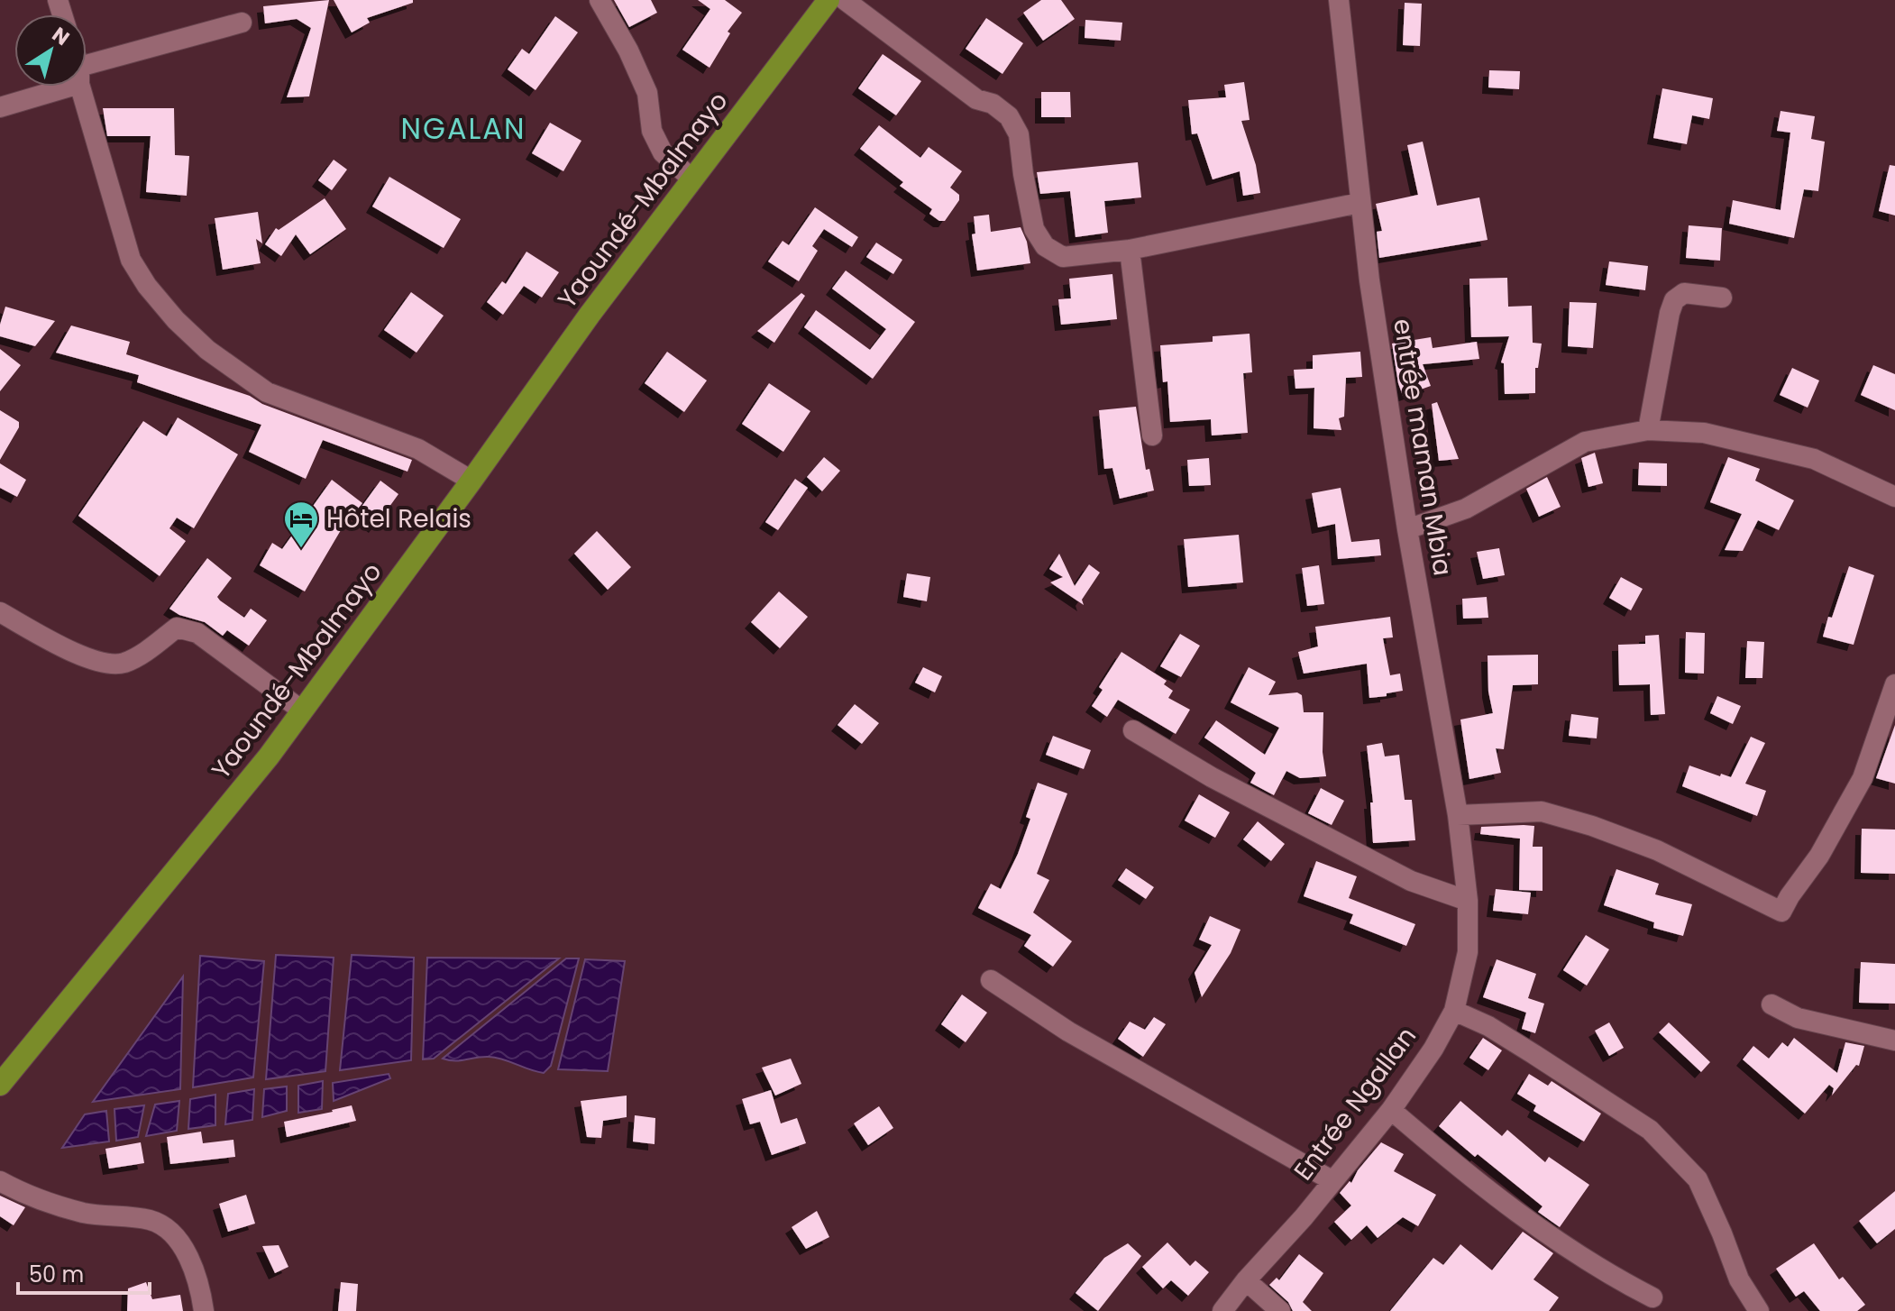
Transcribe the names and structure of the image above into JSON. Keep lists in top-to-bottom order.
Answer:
{
  "streets": {
    "highway": ["Yaoundé-Mbalmayo"],
    "street": ["entrée maman Mbia", "Entrée Ngallan"]
  },
  "crossings": [
    ["entrée maman Mbia", "Entrée Ngallan"]
  ],
  "districts": ["NGALAN"],
  "places": {
    "hotel": ["Hôtel Relais"]
  },
  "scale_bar": "50 m",
  "north": "top right"
}
